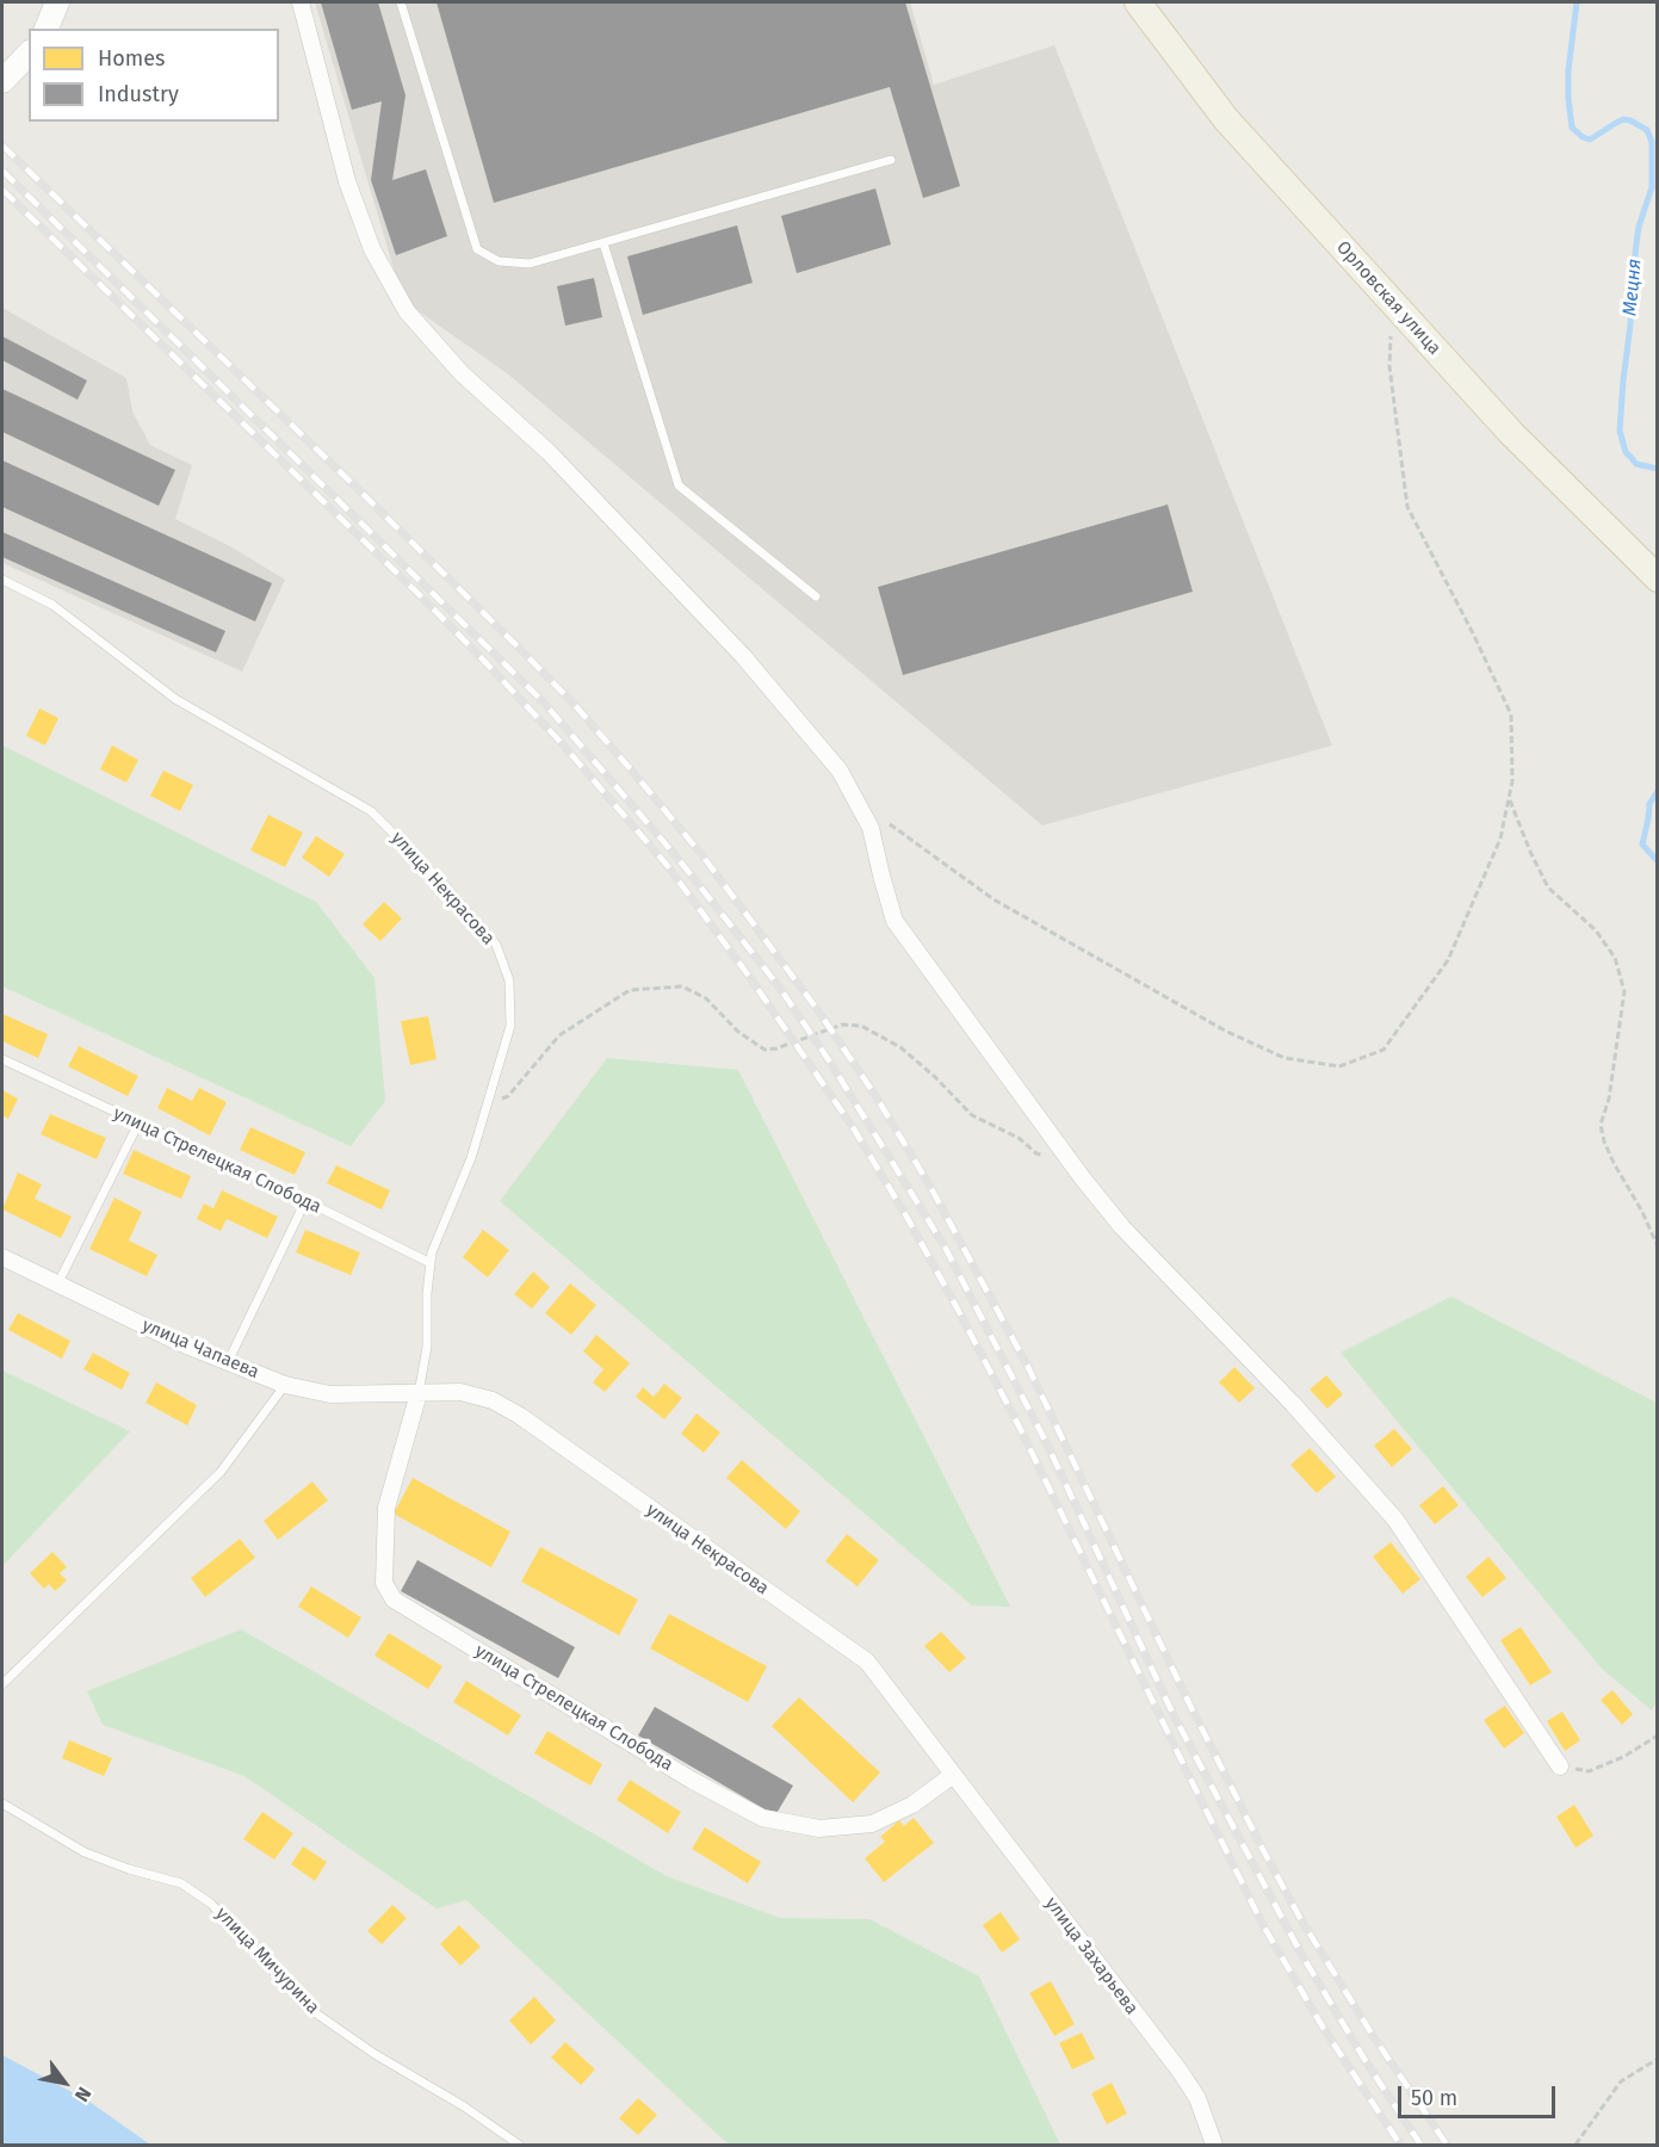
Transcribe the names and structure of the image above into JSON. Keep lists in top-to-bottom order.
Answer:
{
  "streets": {
    "main road": ["Орловская улица"],
    "street": [
      "улица Некрасова",
      "улица Стрелецкая Слобода",
      "улица Чапаева",
      "улица Захарьева"
    ],
    "lane": ["улица Мичурина"]
  },
  "crossings": [
    ["улица Некрасова", "улица Стрелецкая Слобода"],
    ["улица Некрасова", "улица Чапаева"],
    ["улица Некрасова", "улица Захарьева"],
    ["улица Стрелецкая Слобода", "улица Чапаева"],
    ["улица Стрелецкая Слобода", "улица Захарьева"]
  ],
  "water": ["Мецня"],
  "legend": ["Homes", "Industry"],
  "scale_bar": "50 m",
  "north": "bottom right"
}
